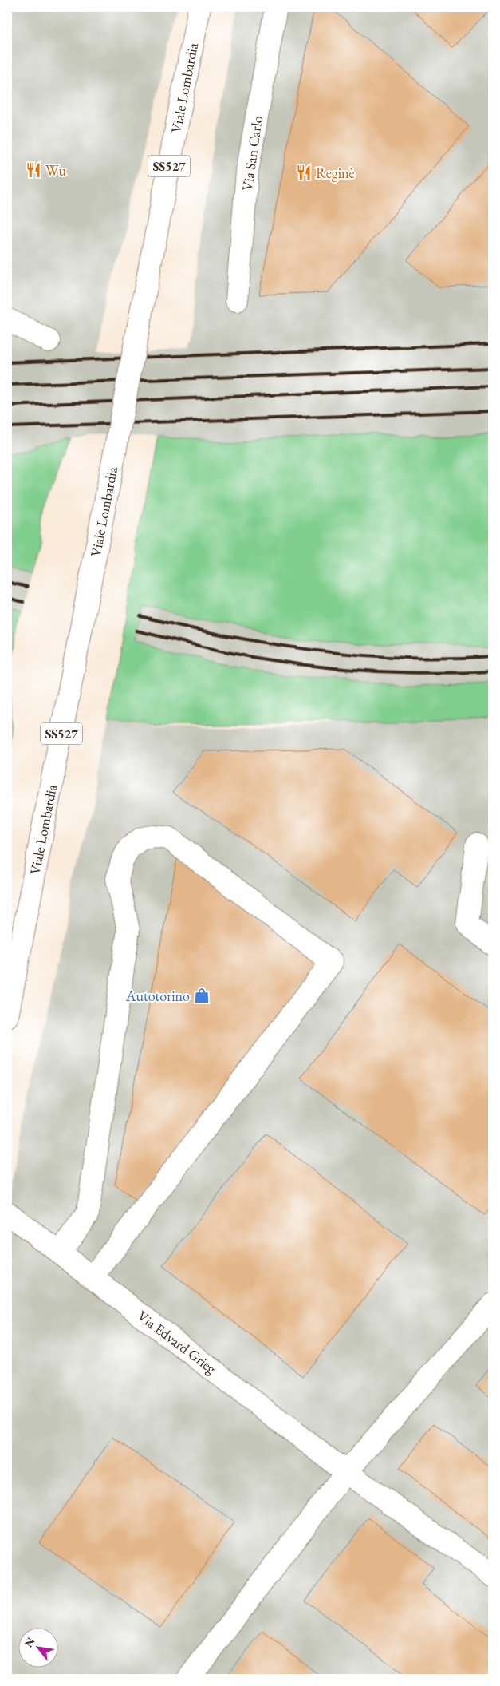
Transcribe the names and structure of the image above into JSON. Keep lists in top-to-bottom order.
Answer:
{
  "streets": {
    "street": [
      "Viale Lombardia",
      "Via San Carlo",
      "SS527",
      "Via Edvard Grieg"
    ]
  },
  "places": {
    "restaurant": ["Wu", "Reginè"],
    "shop": ["Autotorino"]
  },
  "north": "top left"
}
